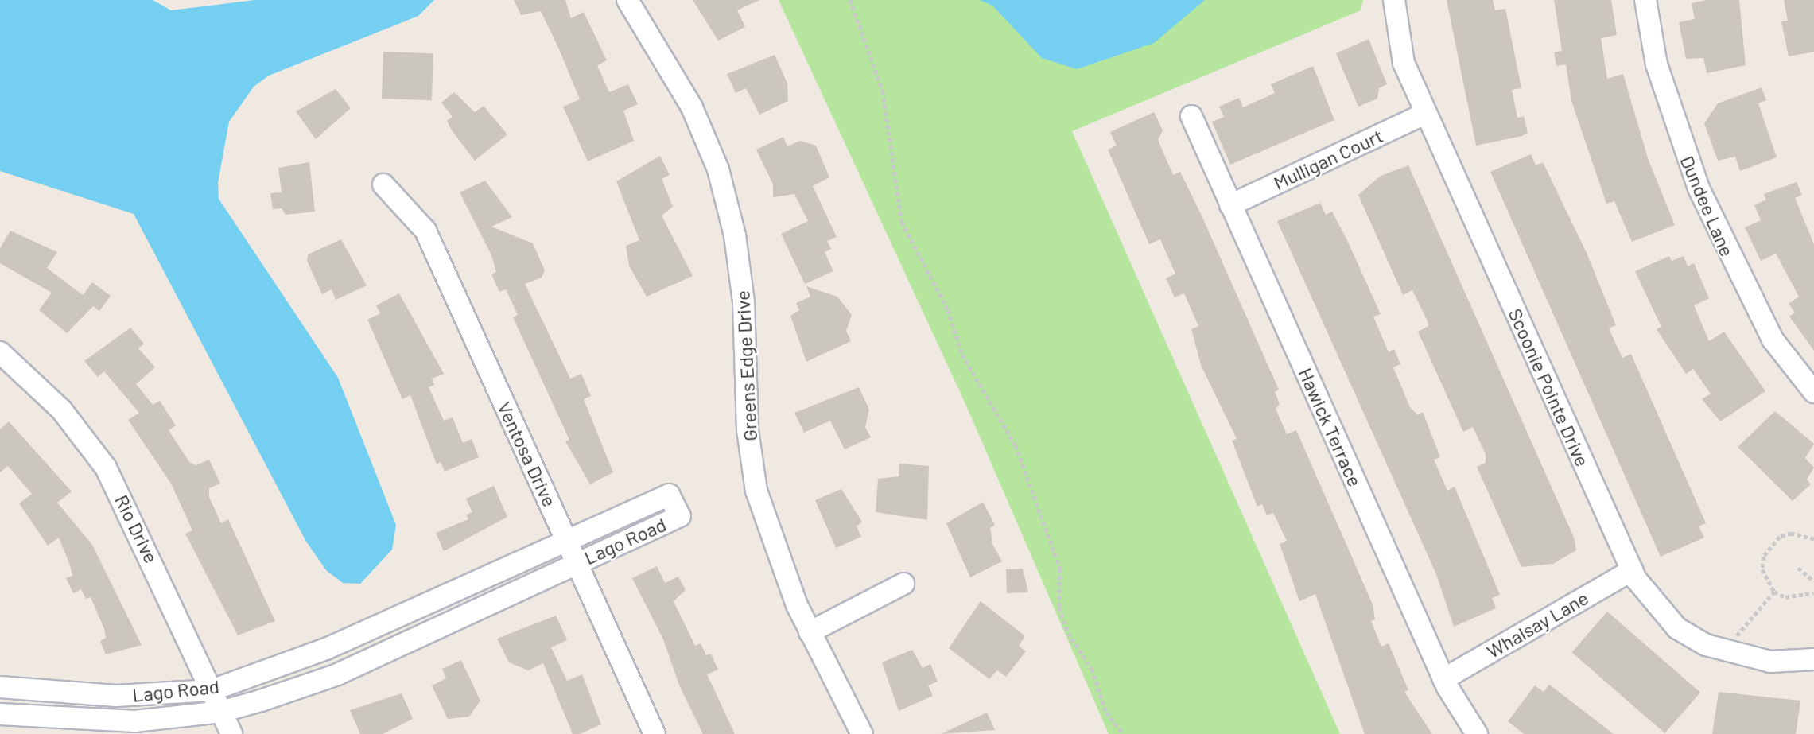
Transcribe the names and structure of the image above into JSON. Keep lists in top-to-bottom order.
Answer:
{
  "streets": {
    "street": [
      "Mulligan Court",
      "Dundee Lane",
      "Greens Edge Drive",
      "Scoonie Pointe Drive",
      "Hawick Terrace",
      "Ventosa Drive",
      "Rio Drive",
      "Lago Road",
      "Whalsay Lane"
    ]
  },
  "crossings": [
    ["Mulligan Court", "Scoonie Pointe Drive"],
    ["Mulligan Court", "Hawick Terrace"],
    ["Scoonie Pointe Drive", "Whalsay Lane"],
    ["Hawick Terrace", "Whalsay Lane"],
    ["Ventosa Drive", "Lago Road"],
    ["Rio Drive", "Lago Road"]
  ]
}
